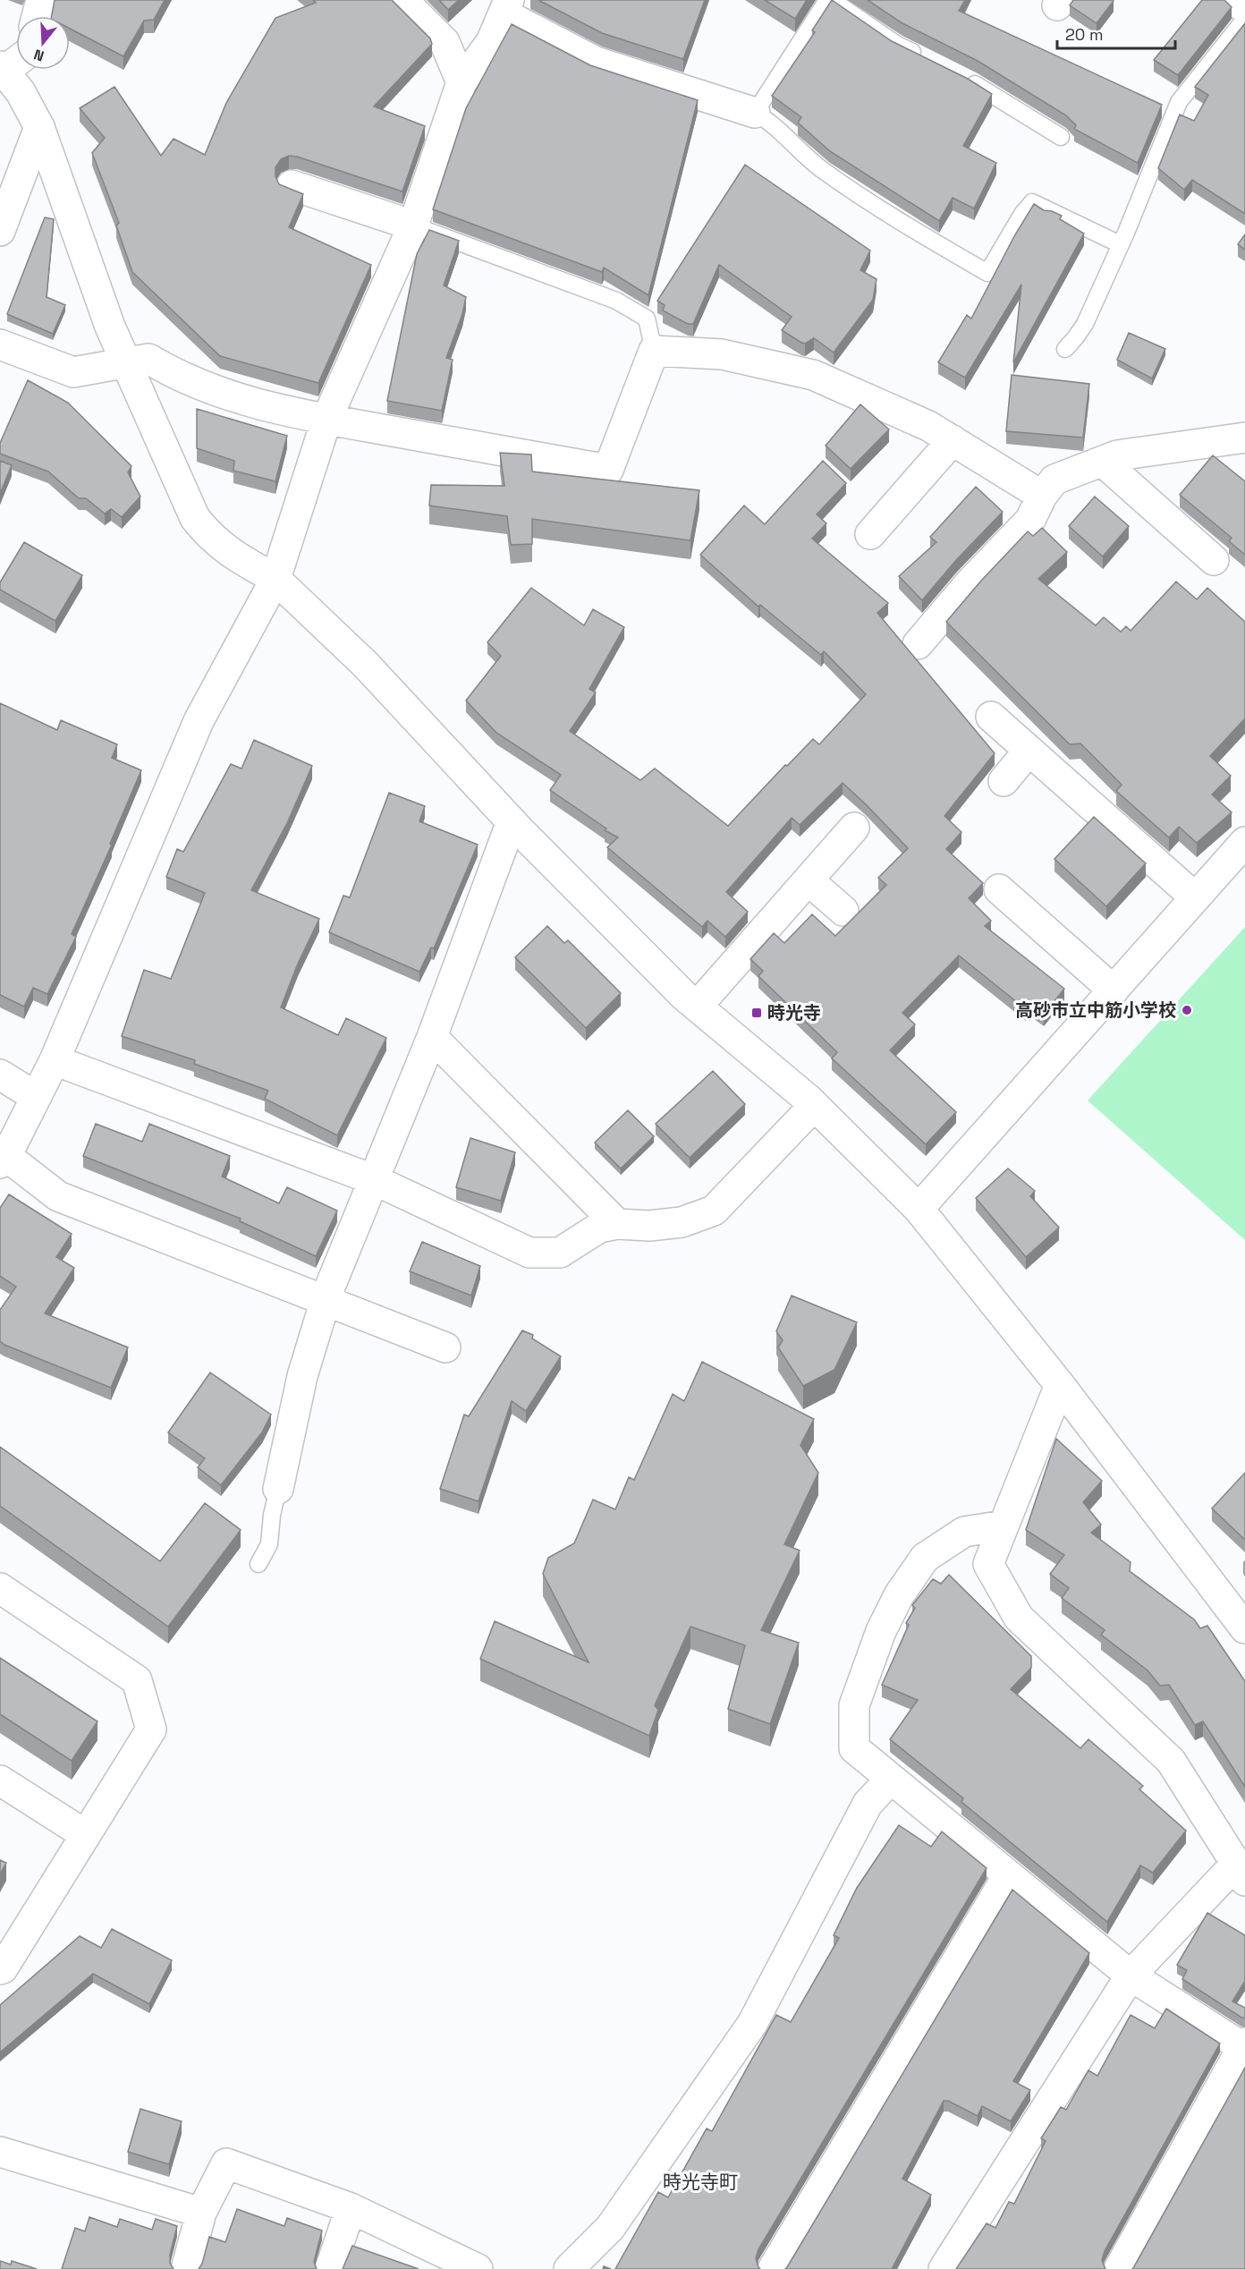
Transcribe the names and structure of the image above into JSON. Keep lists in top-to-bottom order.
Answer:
{
  "districts": ["時光寺町"],
  "places": {
    "other": ["高砂市立中筋小学校"],
    "transit": ["時光寺"]
  },
  "scale_bar": "20 m",
  "north": "bottom"
}
